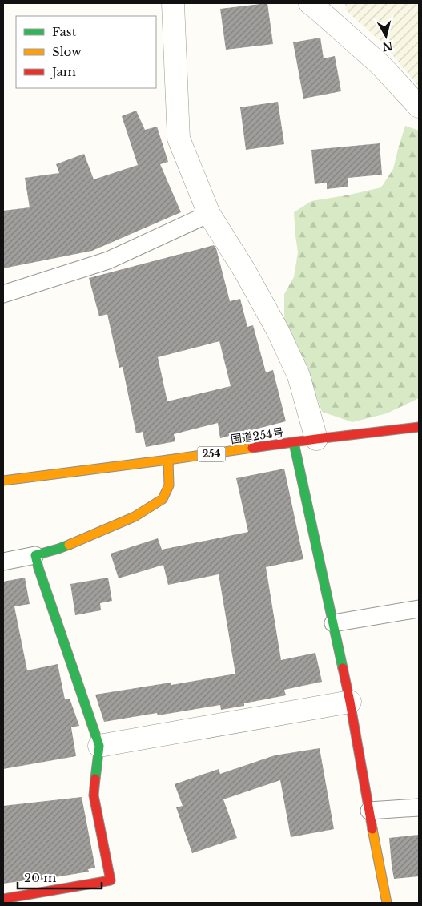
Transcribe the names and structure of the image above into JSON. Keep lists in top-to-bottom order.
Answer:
{
  "streets": {
    "main road": ["国道254号", "254"]
  },
  "legend": ["Fast", "Slow", "Jam"],
  "scale_bar": "20 m",
  "north": "bottom"
}
